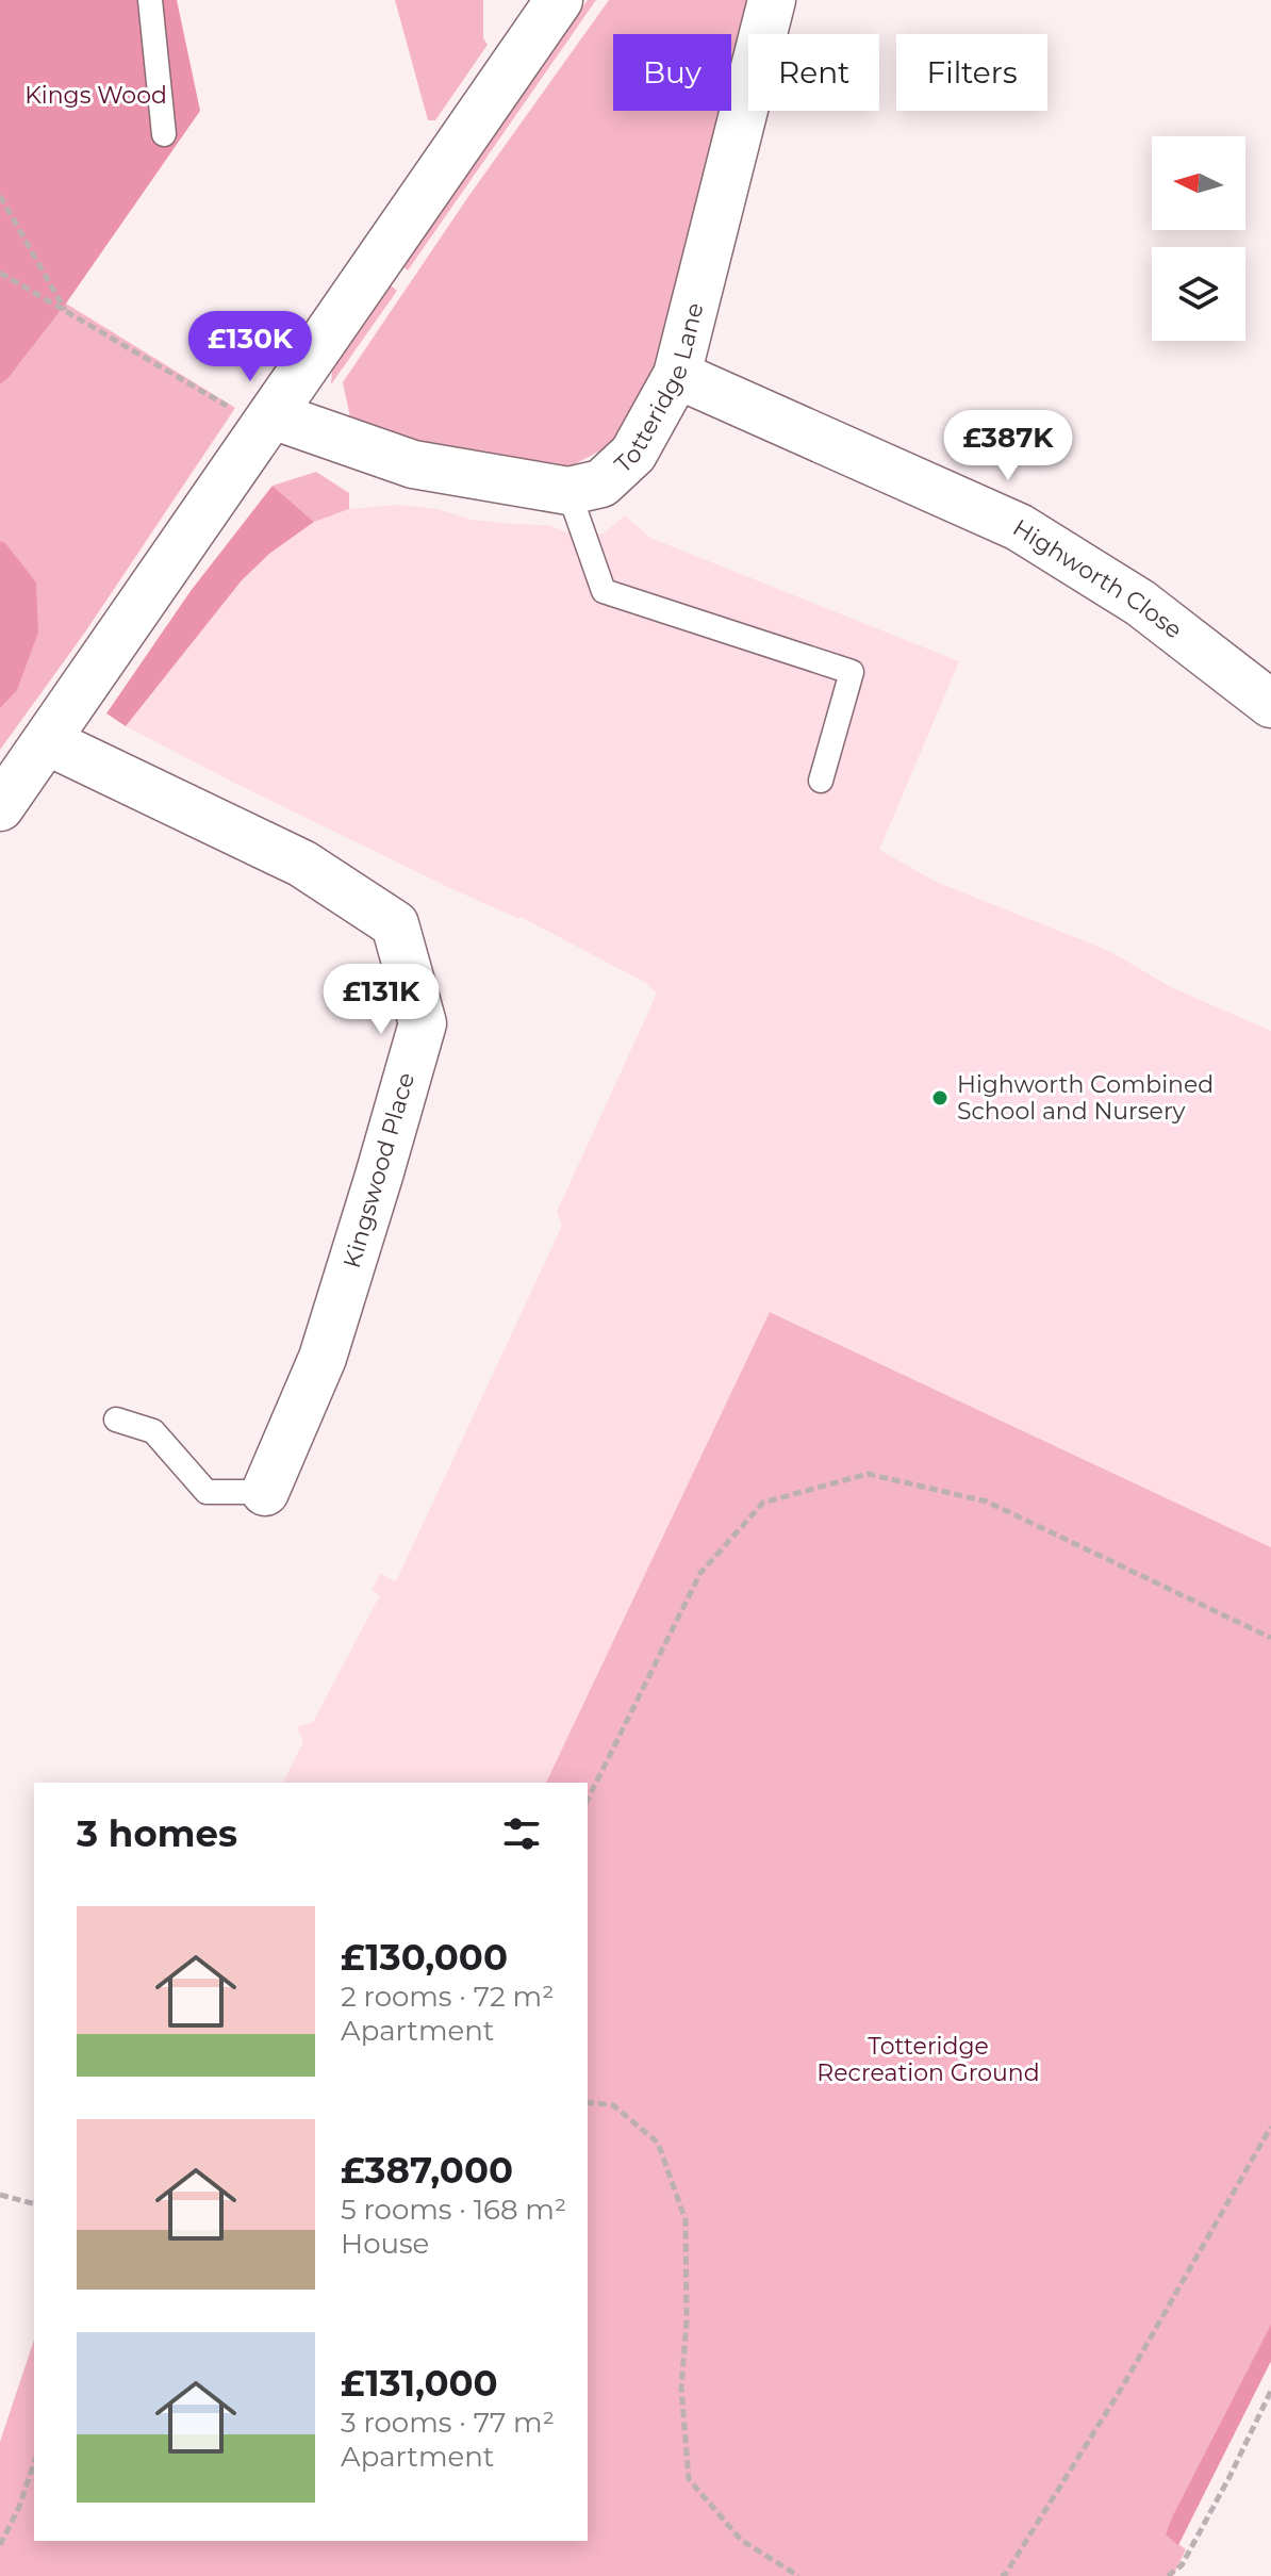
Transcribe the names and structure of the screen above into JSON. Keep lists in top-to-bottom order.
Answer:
{
  "streets": {
    "street": ["Totteridge Lane", "Highworth Close", "Kingswood Place"]
  },
  "crossings": [
    ["Totteridge Lane", "Highworth Close"]
  ],
  "parks": ["Kings Wood", "Totteridge Recreation Ground"],
  "places": ["Highworth Combined School and Nursery"],
  "north": "left",
  "page": {
    "chip": ["Buy", "Rent", "Filters"],
    "price": ["£130K", "£387K", "£131K"],
    "heading": "3 homes",
    "list": [
      {
        "name": "£130,000",
        "note": "2 rooms · 72 m² · Apartment"
      },
      {
        "name": "£387,000",
        "note": "5 rooms · 168 m² · House"
      },
      {
        "name": "£131,000",
        "note": "3 rooms · 77 m² · Apartment"
      }
    ]
  }
}
